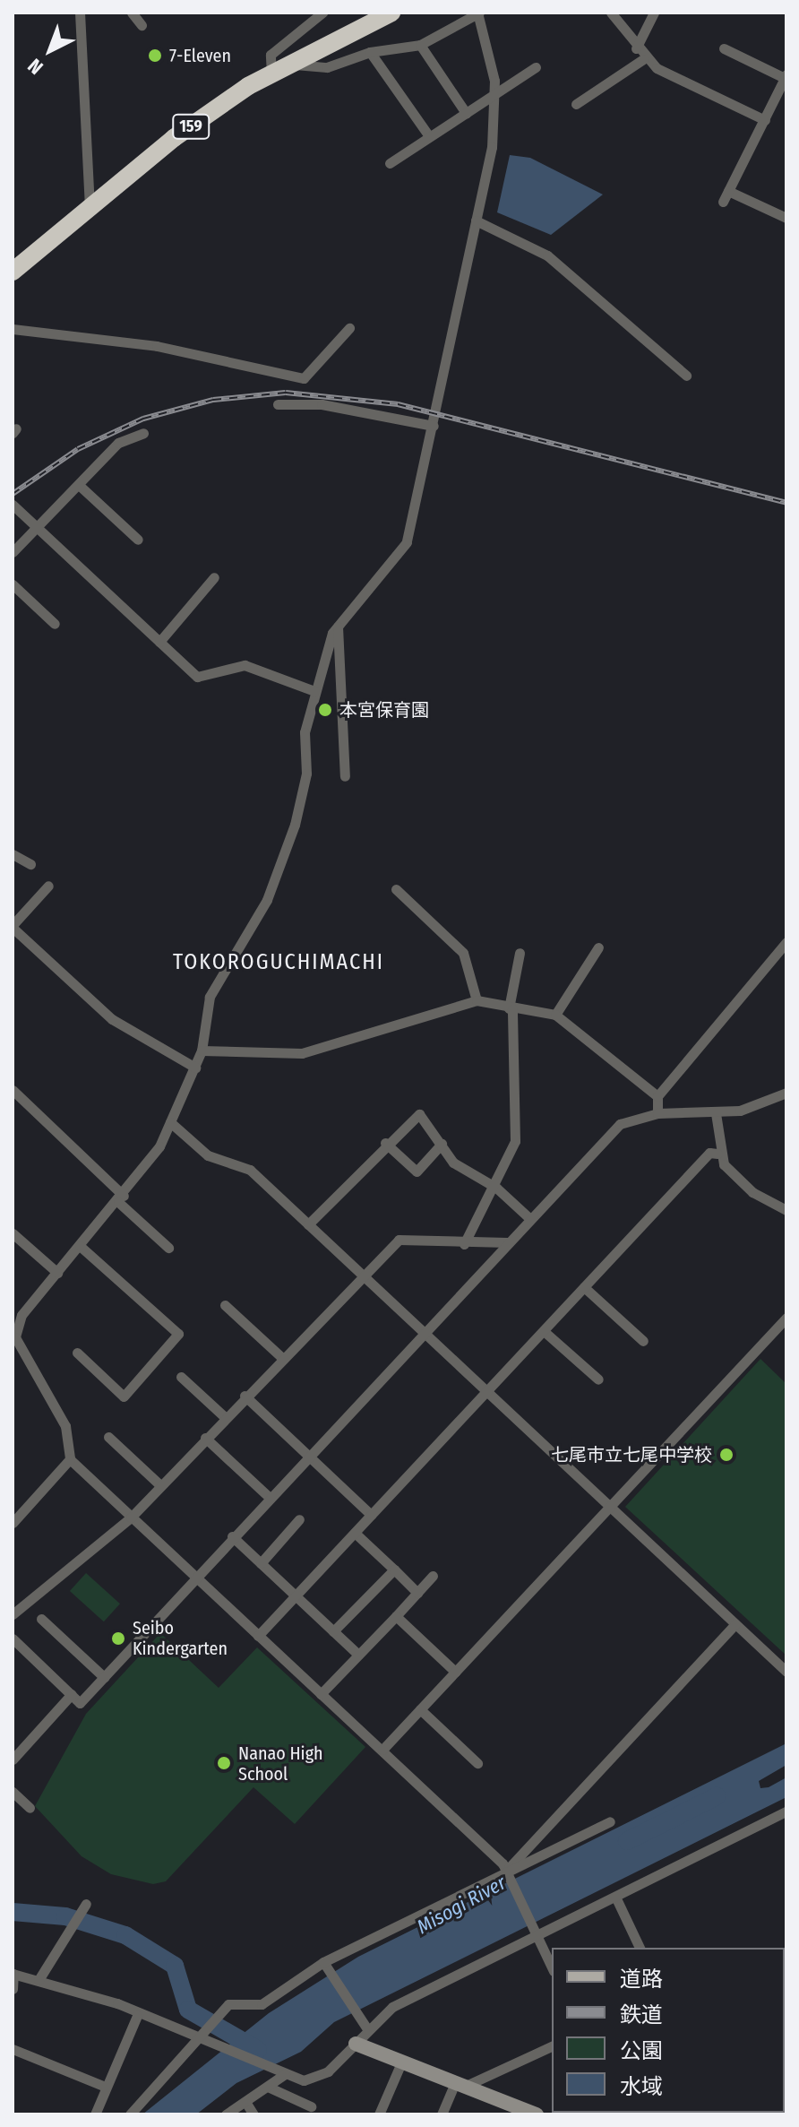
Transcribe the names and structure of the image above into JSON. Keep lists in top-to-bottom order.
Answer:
{
  "streets": {
    "highway": ["159"]
  },
  "districts": ["TOKOROGUCHIMACHI"],
  "water": ["Misogi River"],
  "places": [
    "7-Eleven",
    "本宮保育園",
    "七尾市立七尾中学校",
    "Seibo Kindergarten",
    "Nanao High School"
  ],
  "legend": [
    "道路",
    "鉄道",
    "公園",
    "水域"
  ],
  "north": "bottom left"
}
